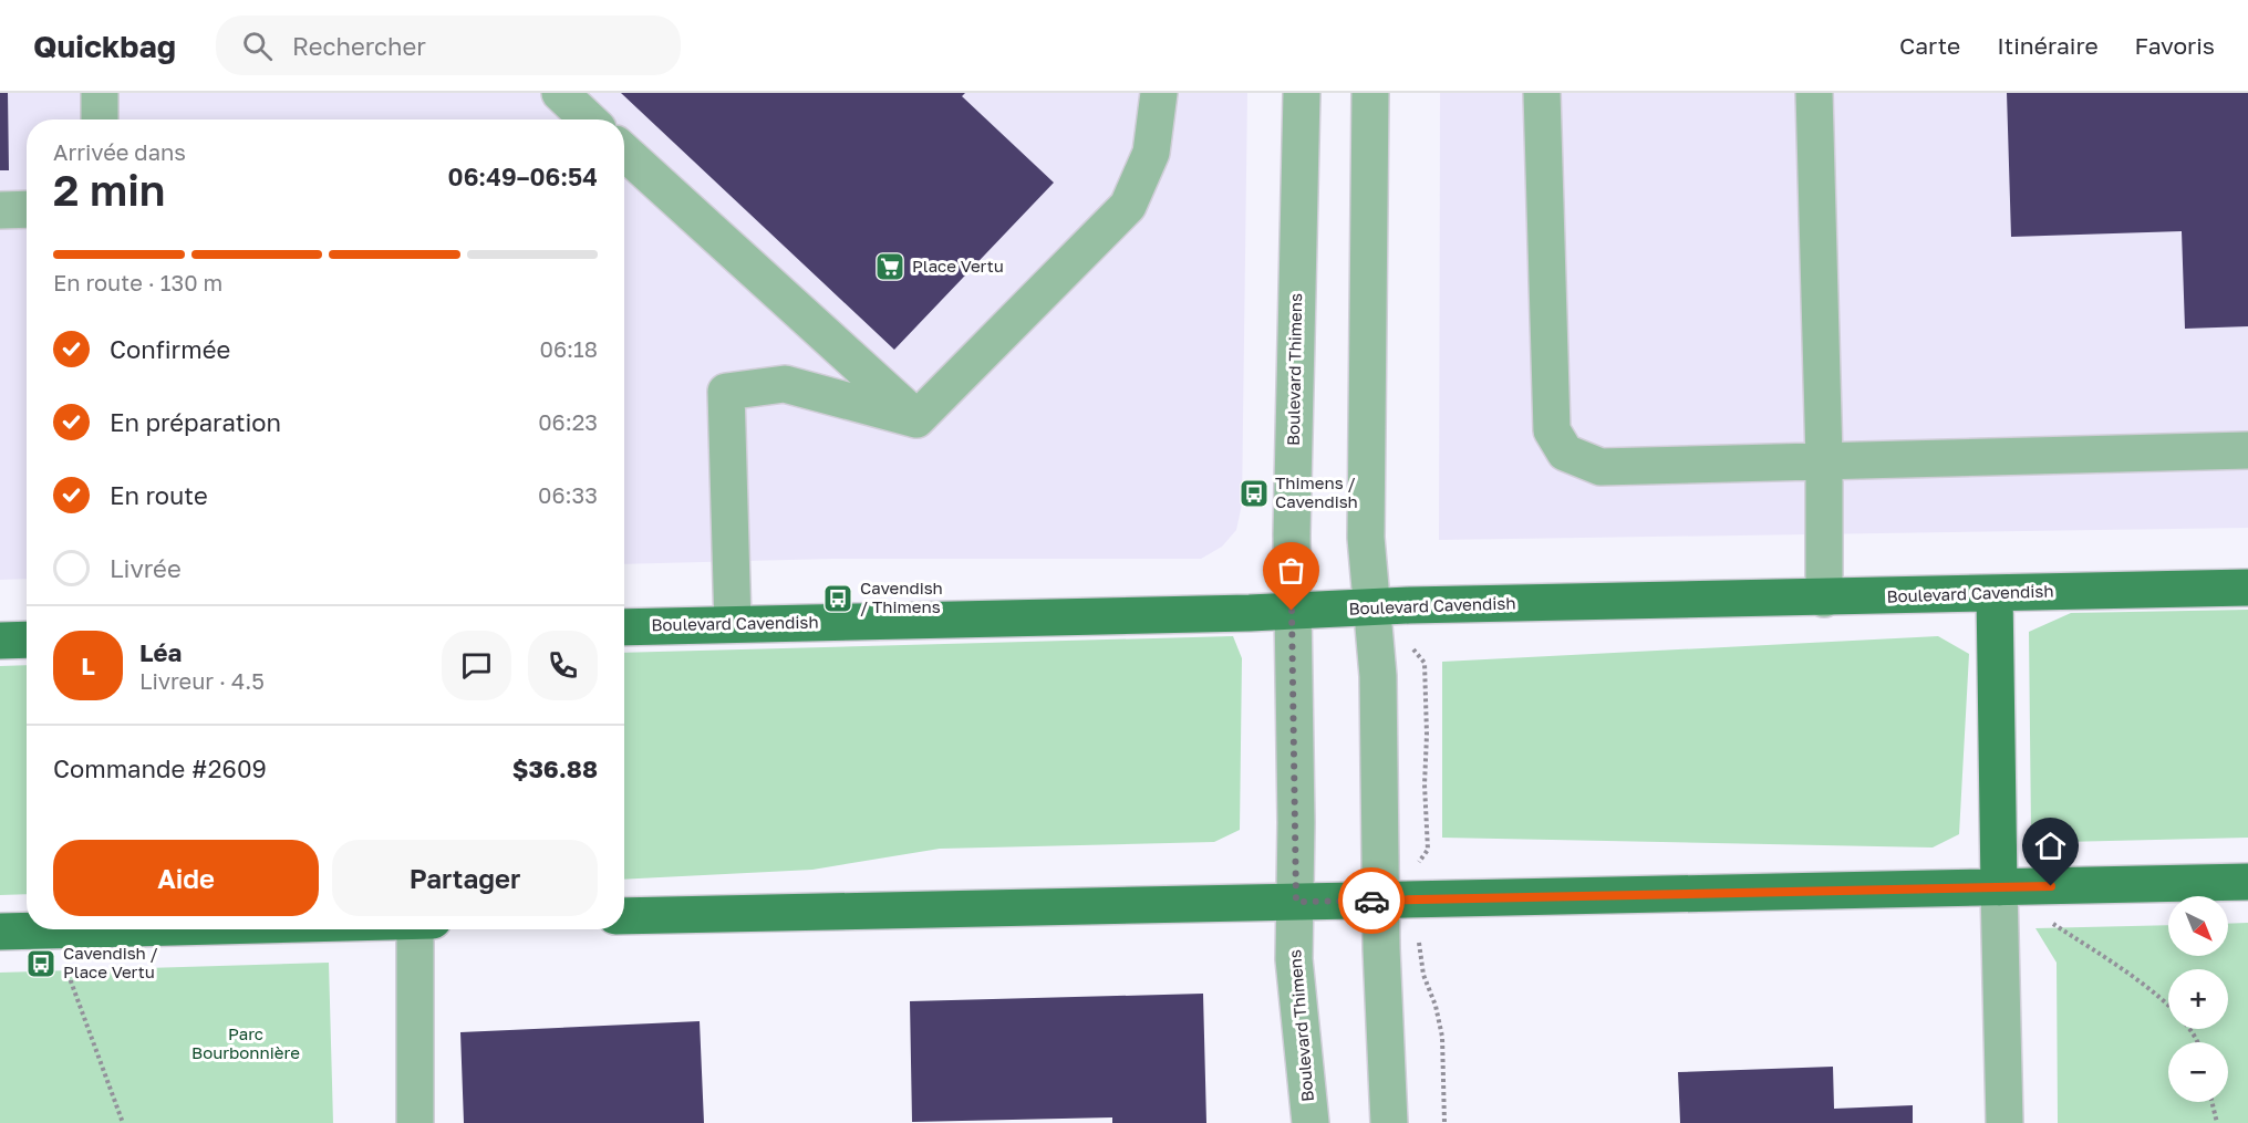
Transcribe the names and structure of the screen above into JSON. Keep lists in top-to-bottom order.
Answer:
{
  "streets": {
    "main road": ["Boulevard Cavendish"],
    "street": ["Boulevard Thimens"]
  },
  "crossings": [
    ["Boulevard Thimens", "Boulevard Cavendish"]
  ],
  "parks": ["Parc Bourbonnière"],
  "places": {
    "supermarket": ["Place Vertu"],
    "bus stop": ["Thimens / Cavendish", "Cavendish / Thimens", "Cavendish / Place Vertu"]
  },
  "north": "bottom right",
  "page": {
    "header": "Quickbag",
    "search": "Rechercher",
    "nav": ["Carte", "Itinéraire", "Favoris"],
    "heading": ["2 min", "Arrivée dans", "06:49–06:54"],
    "panel": [
      "Léa",
      "Livreur · 4.5",
      "Commande #2609",
      "$36.88"
    ],
    "bar": "En route · 130 m",
    "list": [
      ["Confirmée", "06:18"],
      ["En préparation", "06:23"],
      ["En route", "06:33"],
      "Livrée"
    ],
    "round": "L",
    "buttons": ["Aide", "Partager"],
    "map_buttons": ["+", "−"]
  }
}
